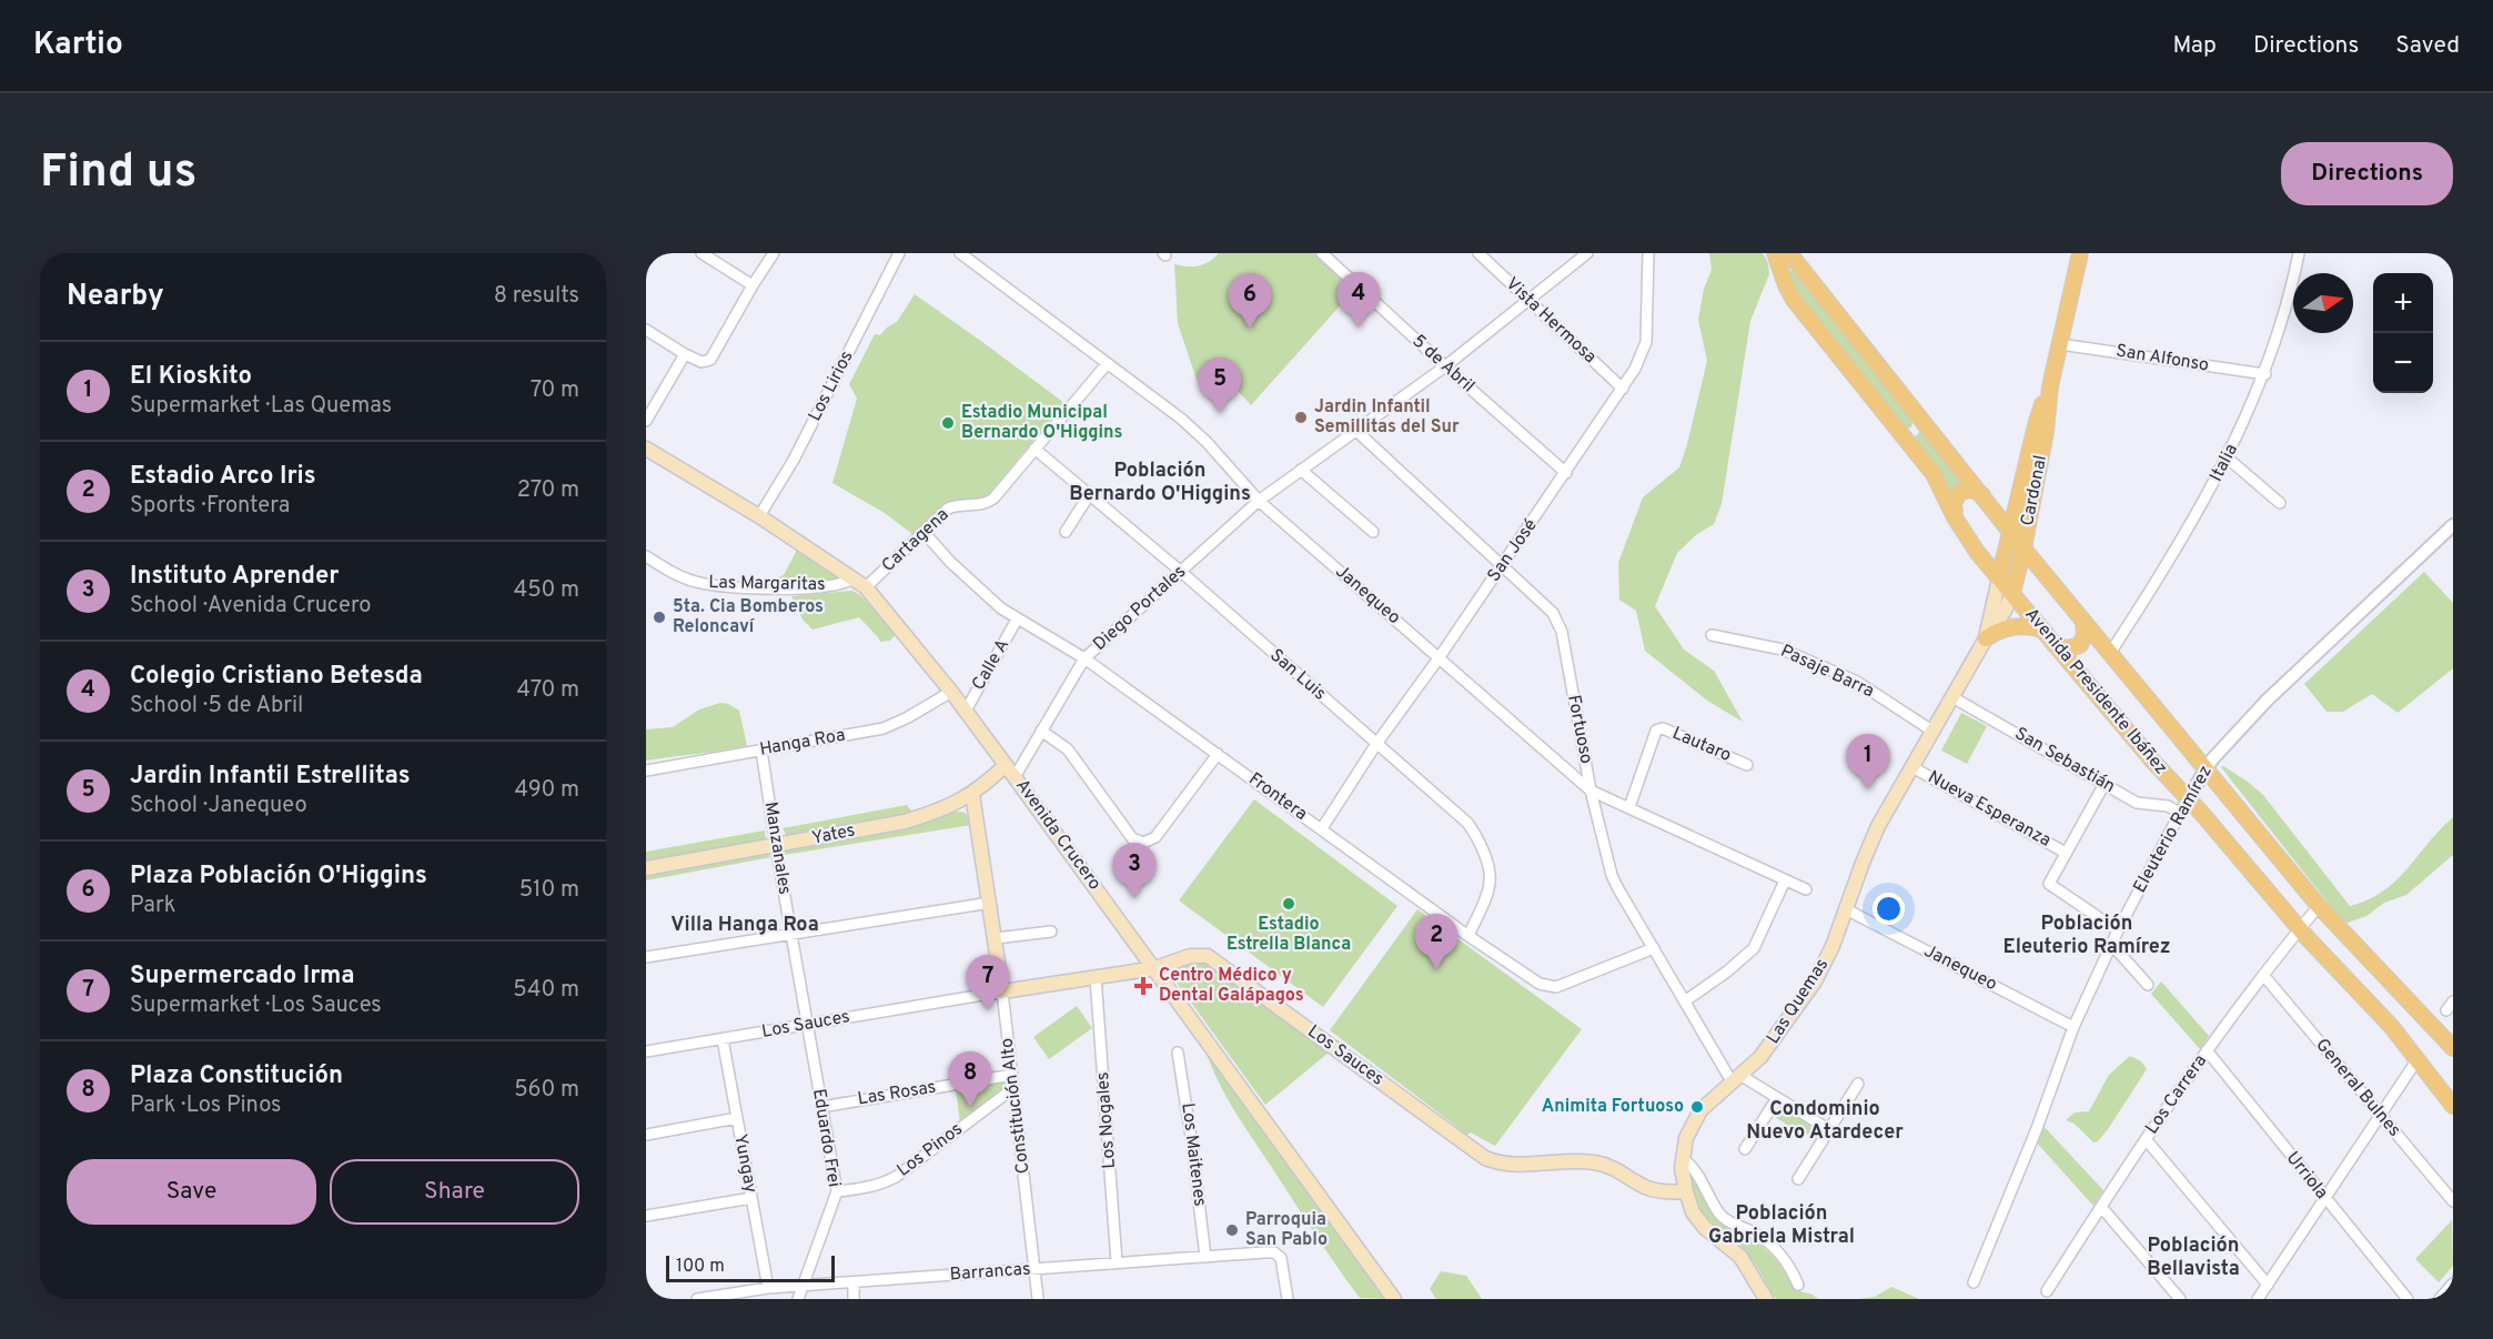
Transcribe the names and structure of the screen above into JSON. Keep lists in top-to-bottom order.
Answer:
{
  "streets": {
    "main road": [
      "Cardonal",
      "Avenida Presidente Ibáñez",
      "Yates",
      "Avenida Crucero",
      "Las Quemas",
      "Los Sauces",
      "Constitución Alto"
    ],
    "street": [
      "Vista Hermosa",
      "San Alfonso",
      "5 de Abril",
      "Los Lirios",
      "Italia",
      "Cartagena",
      "San José",
      "Las Margaritas",
      "Janequeo",
      "Diego Portales",
      "Calle A",
      "Pasaje Barra",
      "San Luis",
      "Fortuoso",
      "Hanga Roa",
      "Lautaro",
      "San Sebastián",
      "Frontera",
      "Nueva Esperanza",
      "Eleuterio Ramírez",
      "Manzanales",
      "General Bulnes",
      "Las Rosas",
      "Los Carrera",
      "Los Nogales",
      "Eduardo Frei",
      "Los Pinos",
      "Los Maitenes",
      "Yungay",
      "Urriola",
      "Barrancas"
    ]
  },
  "crossings": [
    ["Vista Hermosa", "San José"],
    ["Vista Hermosa", "Diego Portales"],
    ["San Alfonso", "Italia"],
    ["San Alfonso", "Cardonal"],
    ["5 de Abril", "San José"],
    ["5 de Abril", "Diego Portales"],
    ["Los Lirios", "Avenida Crucero"],
    ["Italia", "Avenida Presidente Ibáñez"],
    ["Cardonal", "Avenida Presidente Ibáñez"],
    ["Cardonal", "Las Quemas"],
    ["Cartagena", "Janequeo"],
    ["Cartagena", "San Luis"],
    ["Cartagena", "Frontera"],
    ["Cartagena", "Avenida Crucero"],
    ["San José", "Janequeo"],
    ["San José", "San Luis"],
    ["San José", "Fortuoso"],
    ["San José", "Frontera"],
    ["Las Margaritas", "Avenida Crucero"],
    ["Janequeo", "Diego Portales"],
    ["Janequeo", "Fortuoso"],
    ["Janequeo", "Lautaro"],
    ["Janequeo", "Eleuterio Ramírez"],
    ["Janequeo", "Las Quemas"],
    ["Diego Portales", "San Luis"],
    ["Diego Portales", "Fortuoso"],
    ["Diego Portales", "Frontera"],
    ["Diego Portales", "Avenida Crucero"],
    ["Calle A", "Frontera"],
    ["Calle A", "Avenida Crucero"],
    ["Pasaje Barra", "Las Quemas"],
    ["San Luis", "Frontera"],
    ["Avenida Presidente Ibáñez", "Eleuterio Ramírez"],
    ["Avenida Presidente Ibáñez", "Las Quemas"],
    ["Avenida Presidente Ibáñez", "Los Carrera"],
    ["Fortuoso", "Frontera"],
    ["Fortuoso", "Las Quemas"],
    ["Hanga Roa", "Avenida Crucero"],
    ["Hanga Roa", "Manzanales"],
    ["San Sebastián", "Eleuterio Ramírez"],
    ["San Sebastián", "Las Quemas"],
    ["Nueva Esperanza", "Las Quemas"],
    ["Yates", "Avenida Crucero"],
    ["Yates", "Manzanales"],
    ["Yates", "Constitución Alto"],
    ["Avenida Crucero", "Los Sauces"],
    ["Manzanales", "Los Sauces"],
    ["Manzanales", "Eduardo Frei"],
    ["Las Quemas", "Los Sauces"],
    ["Los Sauces", "Constitución Alto"],
    ["Los Sauces", "Los Nogales"],
    ["Los Sauces", "Eduardo Frei"],
    ["Los Sauces", "Yungay"],
    ["General Bulnes", "Los Carrera"],
    ["Las Rosas", "Constitución Alto"],
    ["Las Rosas", "Eduardo Frei"],
    ["Los Carrera", "Urriola"],
    ["Constitución Alto", "Los Pinos"],
    ["Constitución Alto", "Barrancas"],
    ["Los Nogales", "Barrancas"],
    ["Eduardo Frei", "Los Pinos"],
    ["Eduardo Frei", "Barrancas"],
    ["Los Maitenes", "Barrancas"],
    ["Yungay", "Barrancas"]
  ],
  "districts": [
    "Población Bernardo O'Higgins",
    "Población Eleuterio Ramírez",
    "Villa Hanga Roa",
    "Condominio Nuevo Atardecer",
    "Población Gabriela Mistral",
    "Población Bellavista"
  ],
  "places": {
    "other": [
      "Jardin Infantil Semillitas del Sur",
      "Estadio Municipal Bernardo O'Higgins",
      "5ta. Cia Bomberos Reloncaví",
      "Estadio Estrella Blanca",
      "Animita Fortuoso",
      "Parroquia San Pablo"
    ],
    "health": ["Centro Médico y Dental Galápagos"]
  },
  "scale_bar": "100 m",
  "north": "right",
  "page": {
    "header": "Kartio",
    "nav": ["Map", "Directions", "Saved"],
    "buttons": [
      "Directions",
      ["Save", "Share"]
    ],
    "title": "Find us",
    "heading": ["Nearby", "8 results"],
    "pins": [
      "4",
      "6",
      "5",
      "1",
      "3",
      "2",
      "7",
      "8"
    ],
    "map_buttons": ["+", "−"],
    "list": [
      {
        "mark": "1",
        "name": "El Kioskito",
        "note": "Supermarket · Las Quemas",
        "value": "70 m"
      },
      {
        "mark": "2",
        "name": "Estadio Arco Iris",
        "note": "Sports · Frontera",
        "value": "270 m"
      },
      {
        "mark": "3",
        "name": "Instituto Aprender",
        "note": "School · Avenida Crucero",
        "value": "450 m"
      },
      {
        "mark": "4",
        "name": "Colegio Cristiano Betesda",
        "note": "School · 5 de Abril",
        "value": "470 m"
      },
      {
        "mark": "5",
        "name": "Jardin Infantil Estrellitas",
        "note": "School · Janequeo",
        "value": "490 m"
      },
      {
        "mark": "6",
        "name": "Plaza Población O'Higgins",
        "note": "Park",
        "value": "510 m"
      },
      {
        "mark": "7",
        "name": "Supermercado Irma",
        "note": "Supermarket · Los Sauces",
        "value": "540 m"
      },
      {
        "mark": "8",
        "name": "Plaza Constitución",
        "note": "Park · Los Pinos",
        "value": "560 m"
      }
    ],
    "scale": "100 m"
  }
}
